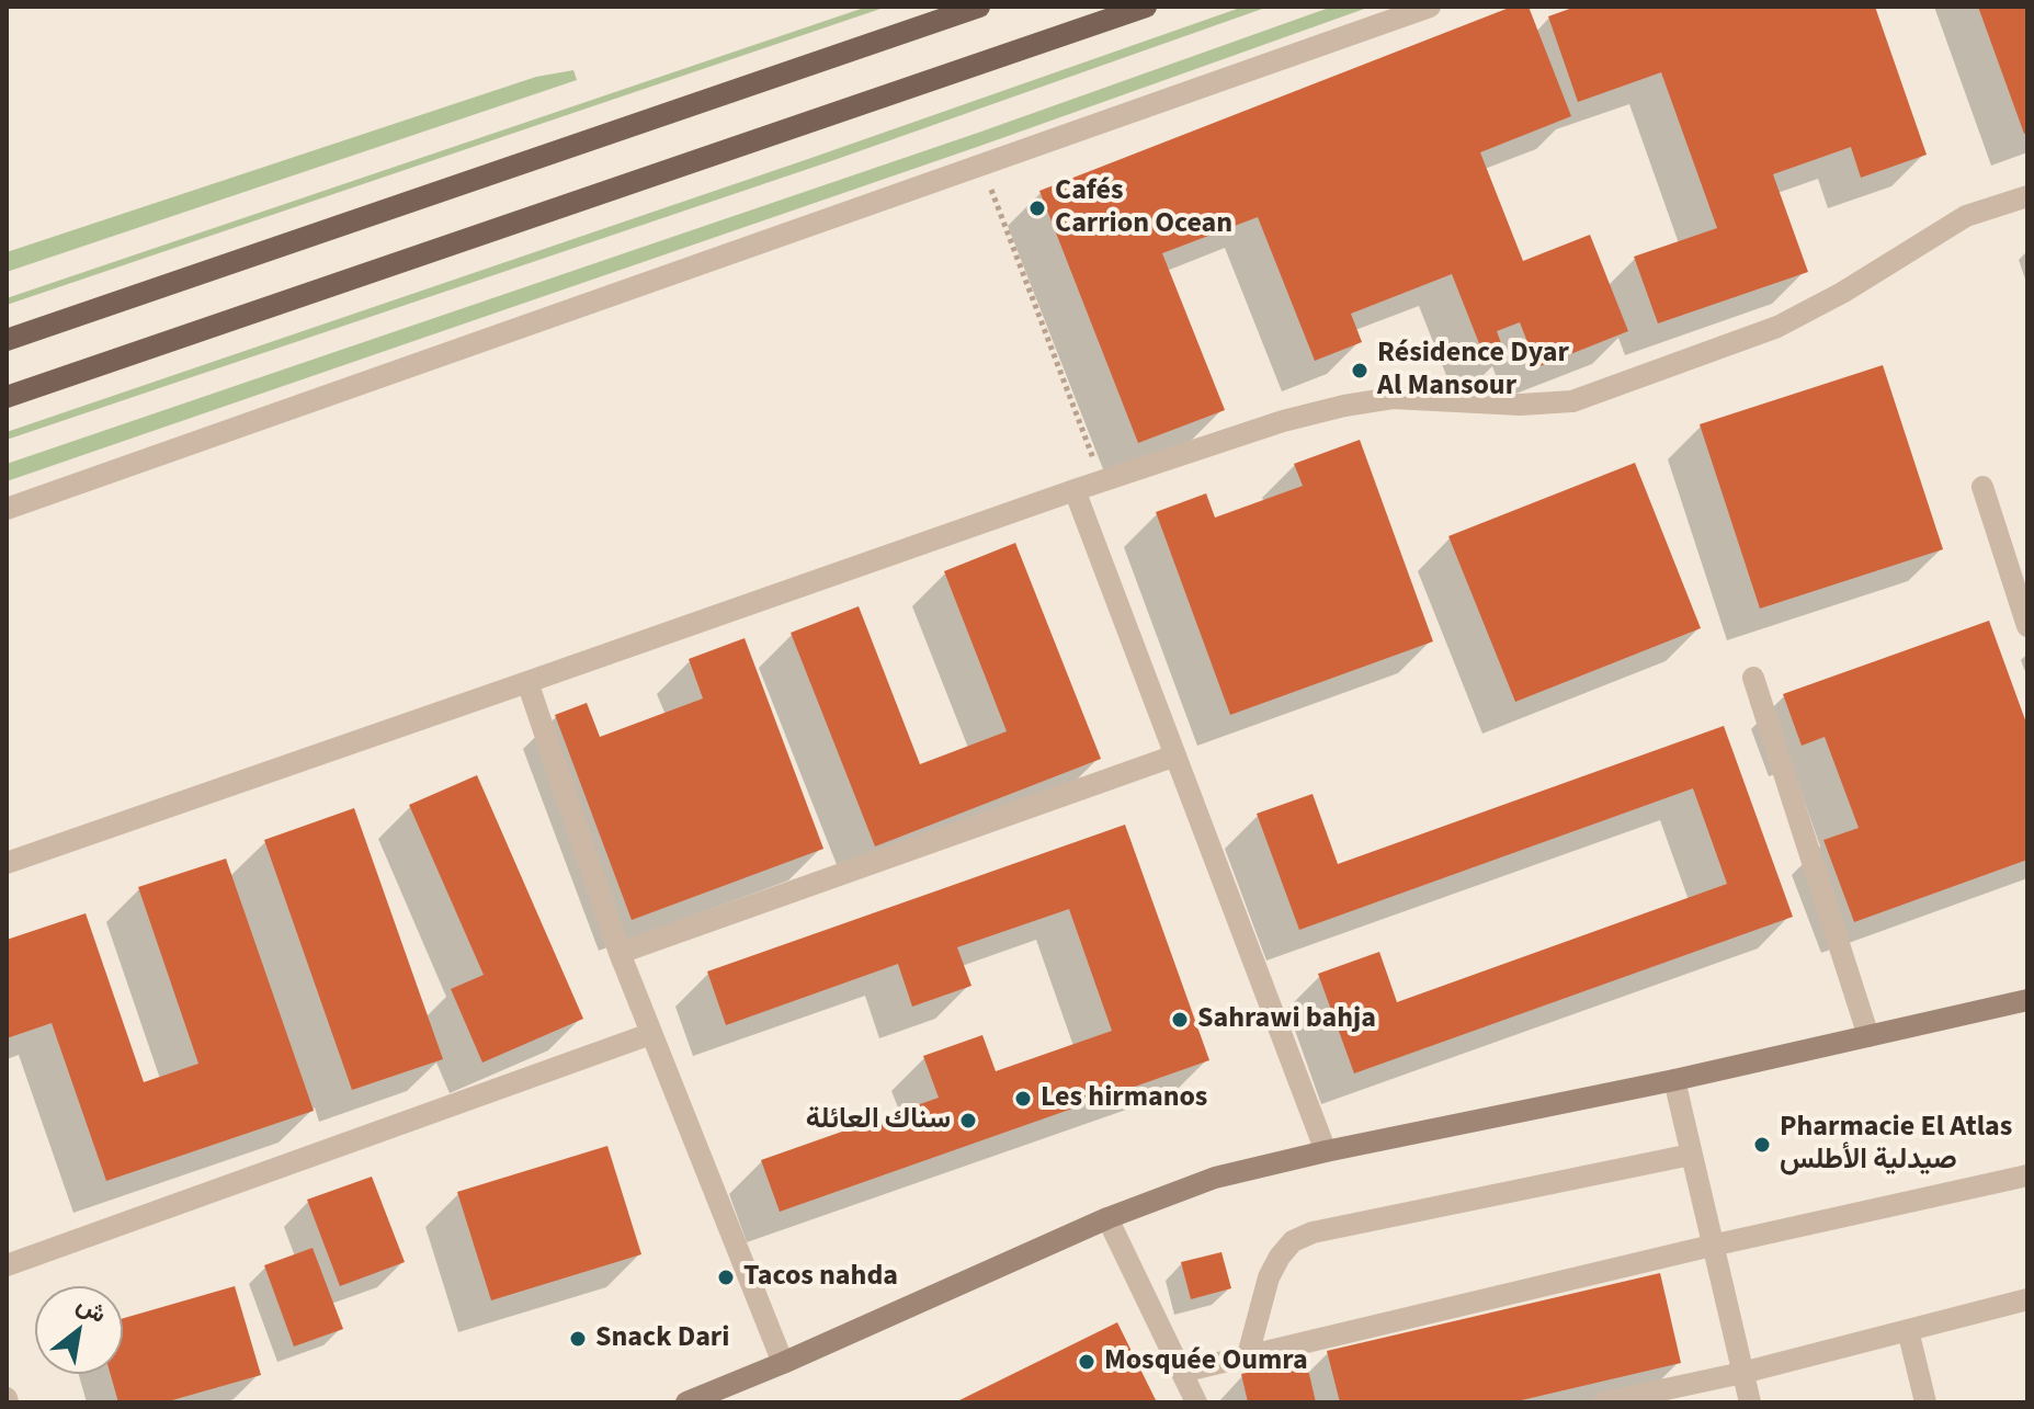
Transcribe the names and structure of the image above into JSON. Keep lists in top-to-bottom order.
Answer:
{
  "places": [
    "Cafés Carrion Ocean",
    "Résidence Dyar Al Mansour",
    "Sahrawi bahja",
    "Les hirmanos",
    "سناك العائلة",
    "Pharmacie El Atlas صيدلية الأطلس",
    "Tacos nahda",
    "Snack Dari",
    "Mosquée Oumra"
  ],
  "north": "top right"
}
